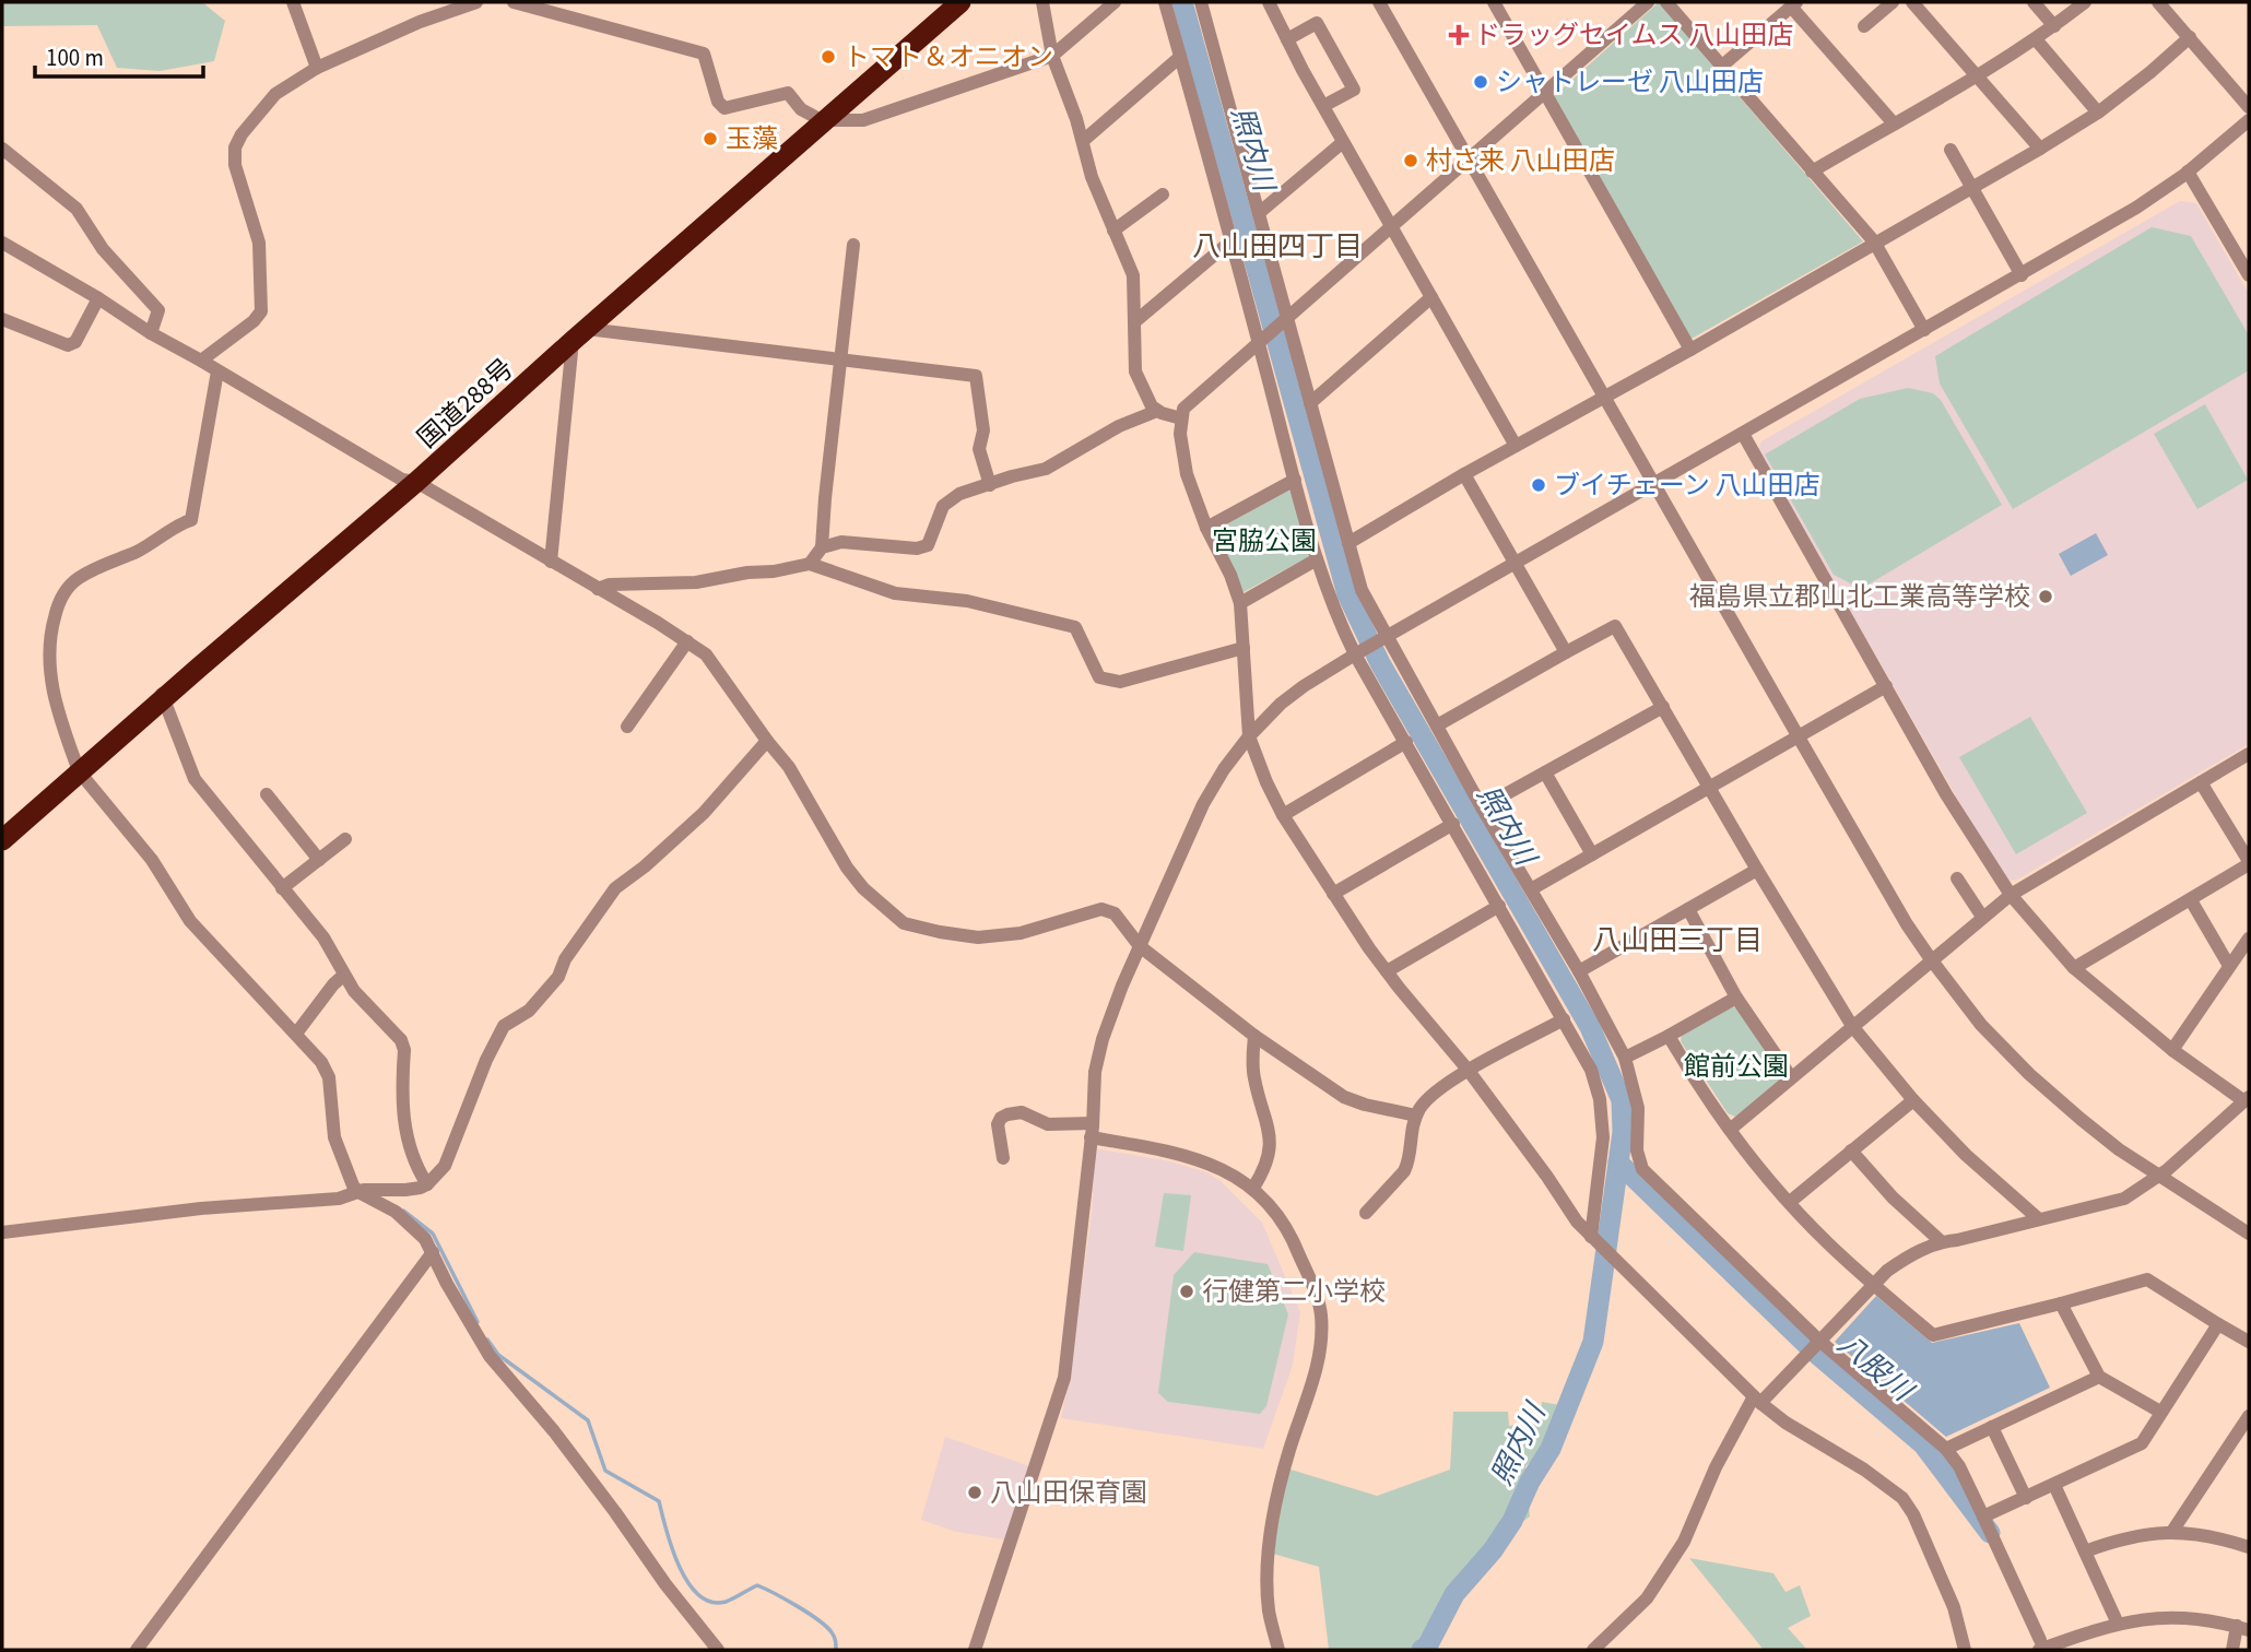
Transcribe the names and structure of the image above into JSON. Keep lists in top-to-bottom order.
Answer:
{
  "streets": {
    "highway": ["国道288号"]
  },
  "districts": ["八山田四丁目", "八山田三丁目"],
  "water": ["照内川", "八股川"],
  "parks": ["宮脇公園", "館前公園"],
  "places": {
    "health": ["ドラッグセイムス 八山田店"],
    "other": [
      "トマト＆オニオン",
      "シャトレーゼ 八山田店",
      "玉藻",
      "村さ来 八山田店",
      "ブイチェーン 八山田店",
      "福島県立郡山北工業高等学校",
      "行健第二小学校",
      "八山田保育園"
    ]
  },
  "scale_bar": "100 m"
}
